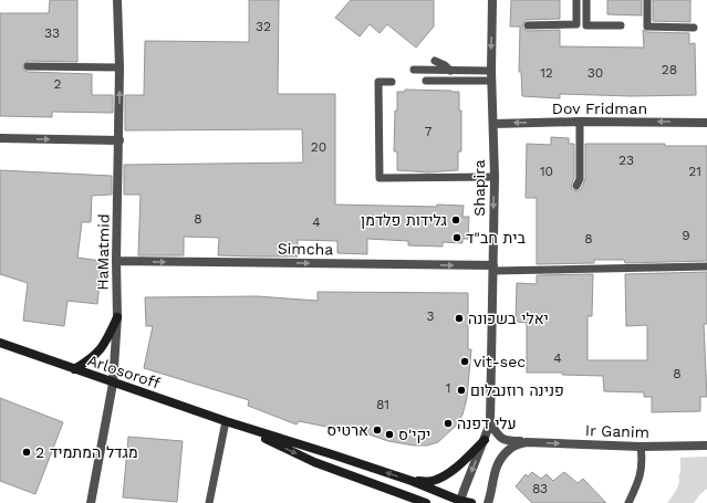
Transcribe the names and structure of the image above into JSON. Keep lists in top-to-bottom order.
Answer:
{
  "streets": {
    "street": [
      "Dov Fridman",
      "Shapira",
      "Simcha",
      "HaMatmid",
      "Arlosoroff",
      "Ir Ganim"
    ]
  },
  "crossings": [
    ["Dov Fridman", "Shapira"],
    ["Shapira", "Simcha"],
    ["Shapira", "Arlosoroff"],
    ["Shapira", "Ir Ganim"],
    ["Simcha", "HaMatmid"],
    ["HaMatmid", "Arlosoroff"]
  ],
  "one_way": [
    "Dov Fridman",
    "Shapira",
    "Simcha",
    "Ir Ganim"
  ],
  "places": [
    "גלידות פלדמן",
    "בית חב\"ד",
    "יאלי בשכונה",
    "vit-sec",
    "פנינה רוזנבלום",
    "עלי דפנה",
    "ארטיס",
    "יקי'ס",
    "מגדל המתמיד 2"
  ],
  "house_numbers": [
    "32",
    "33",
    "28",
    "12",
    "30",
    "2",
    "7",
    "20",
    "23",
    "10",
    "21",
    "8",
    "4",
    "9",
    "8",
    "3",
    "4",
    "8",
    "1",
    "81",
    "83"
  ]
}
